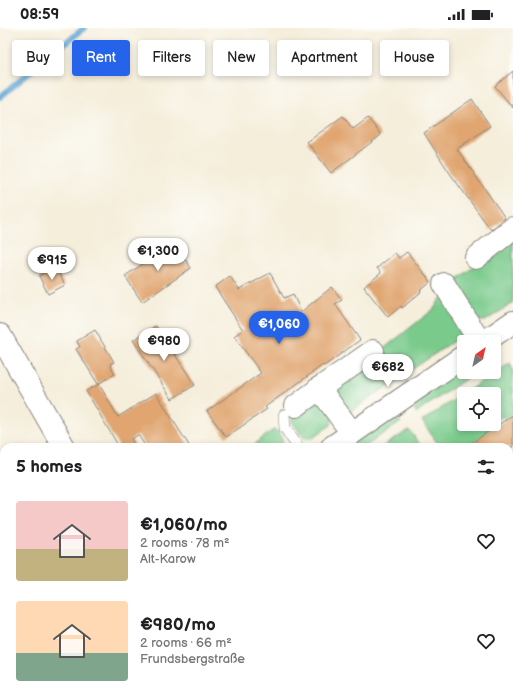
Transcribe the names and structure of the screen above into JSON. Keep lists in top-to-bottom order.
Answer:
{
  "north": "top right",
  "page": {
    "status": "08:59",
    "chip": [
      "Buy",
      "Rent",
      "Filters",
      "New",
      "Apartment",
      "House"
    ],
    "price": [
      "€1,300",
      "€915",
      "€1,060",
      "€980",
      "€682"
    ],
    "heading": "5 homes",
    "list": [
      {
        "name": "€1,060/mo",
        "note": "2 rooms · 78 m² · Alt-Karow"
      },
      {
        "name": "€980/mo",
        "note": "2 rooms · 66 m² · Frundsbergstraße"
      }
    ]
  }
}
